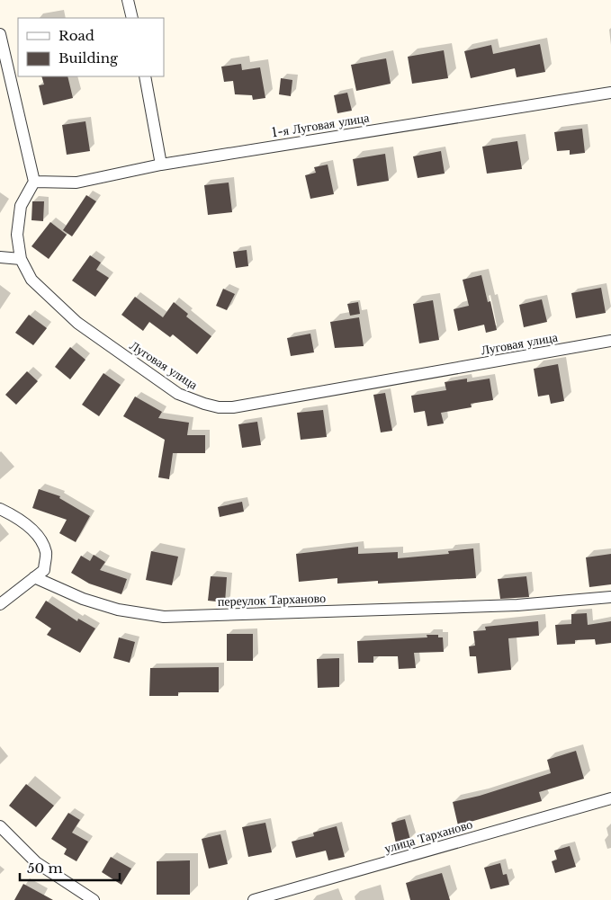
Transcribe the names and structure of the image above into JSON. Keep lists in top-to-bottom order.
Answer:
{
  "streets": {
    "street": [
      "1-я Луговая улица",
      "Луговая улица",
      "переулок Тарханово",
      "улица Тарханово"
    ]
  },
  "crossings": [
    ["1-я Луговая улица", "Луговая улица"]
  ],
  "legend": ["Road", "Building"],
  "scale_bar": "50 m"
}
